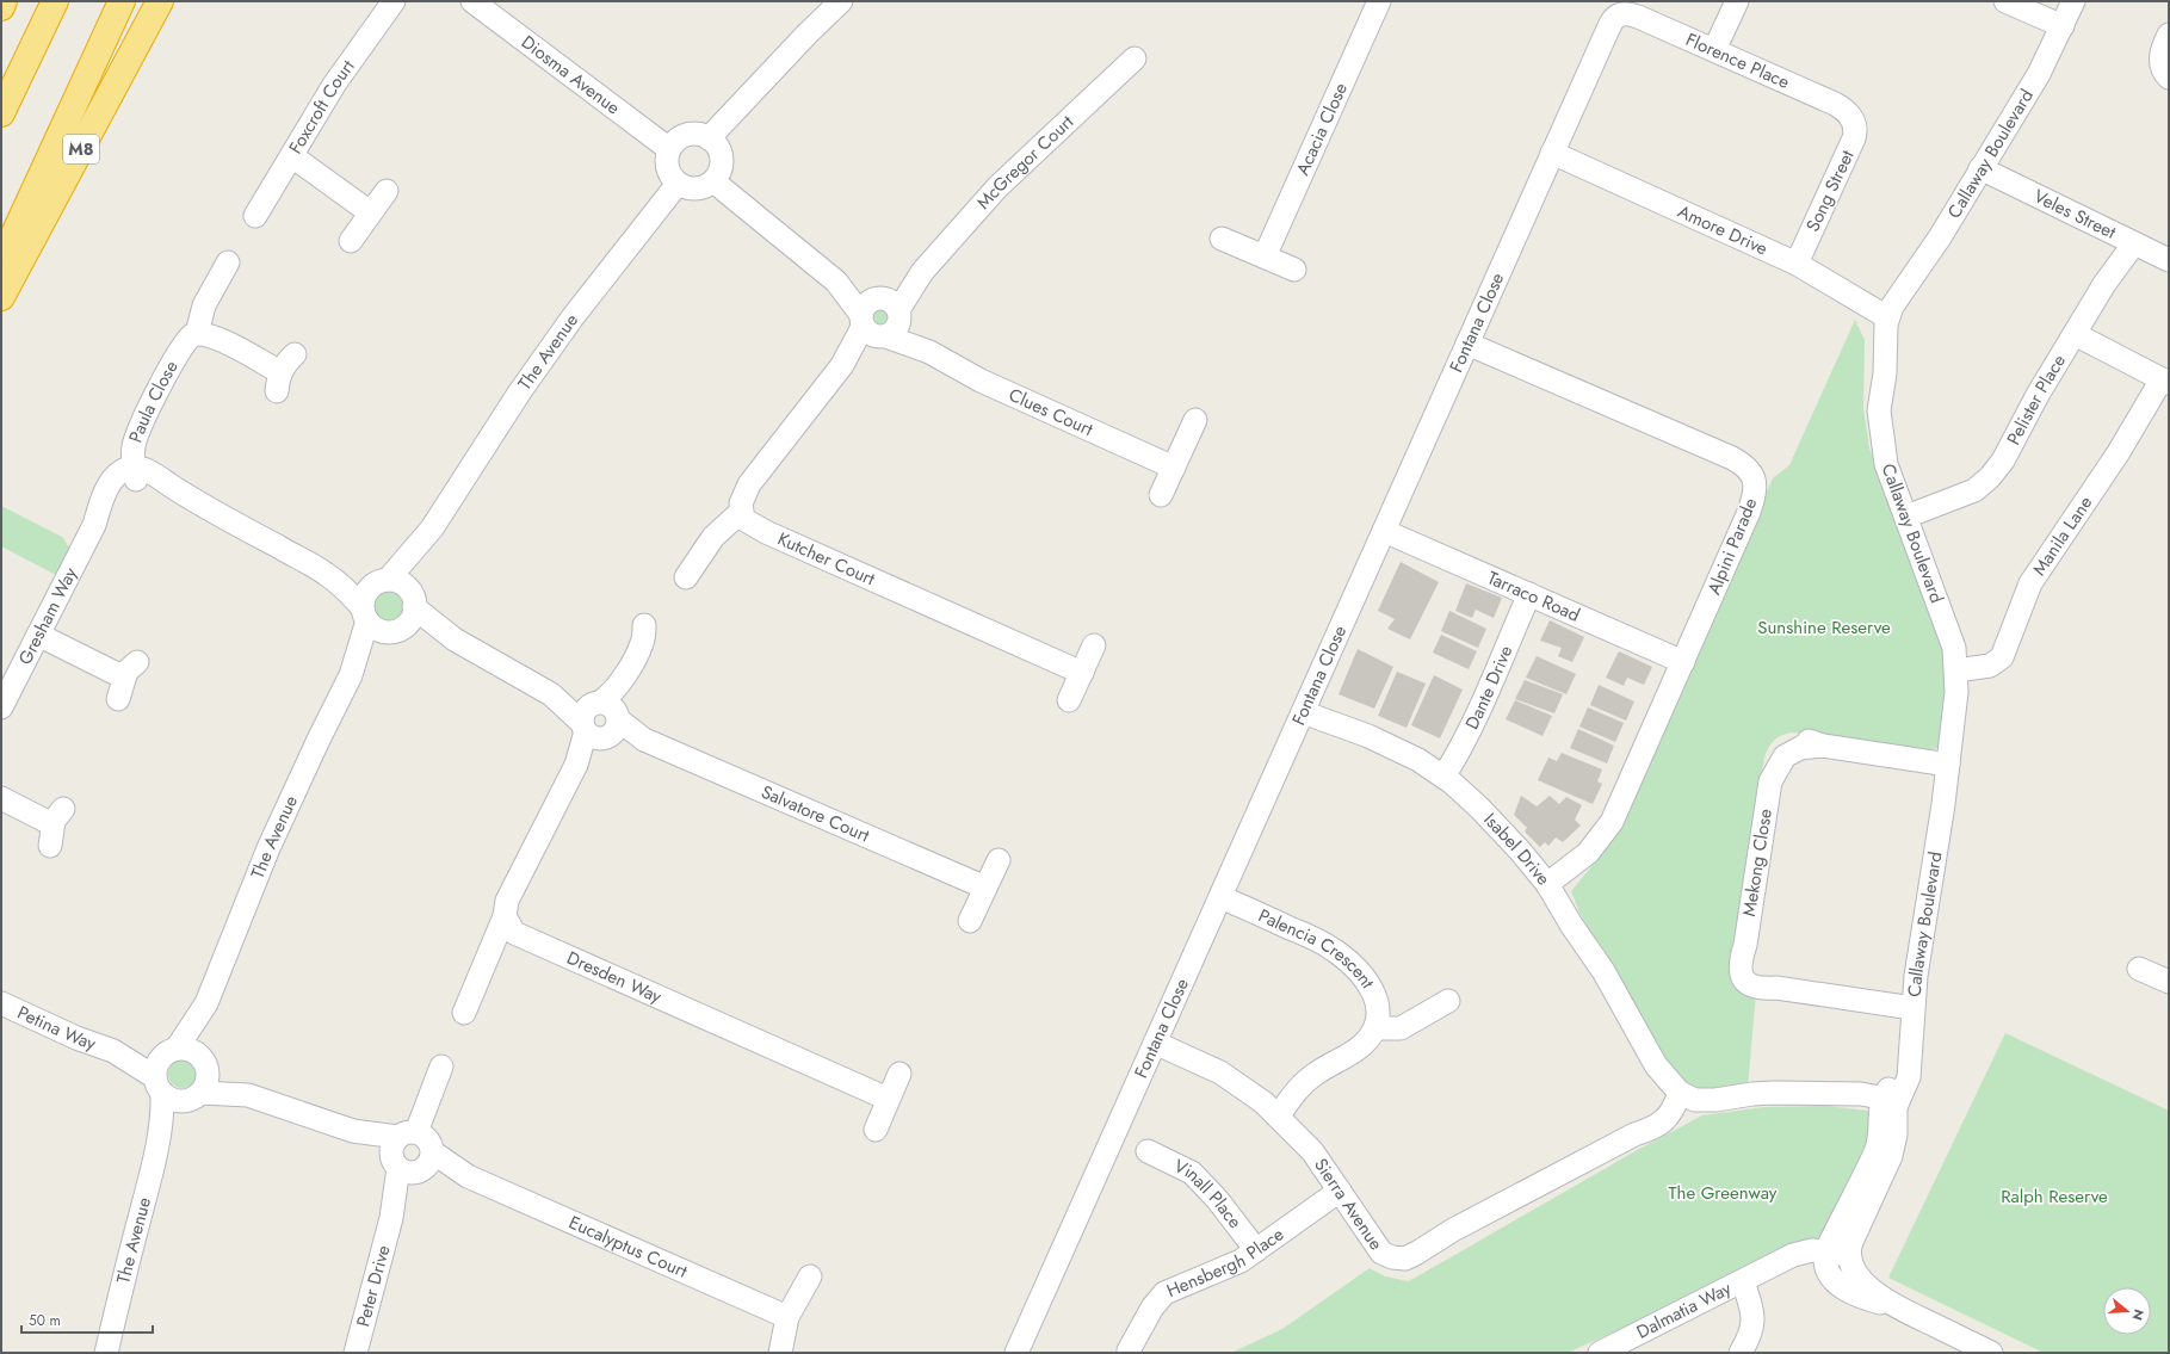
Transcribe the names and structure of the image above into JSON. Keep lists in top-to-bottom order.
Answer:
{
  "streets": {
    "highway": ["M8"],
    "street": [
      "Florence Place",
      "Diosma Avenue",
      "Foxcroft Court",
      "Acacia Close",
      "Callaway Boulevard",
      "McGregor Court",
      "Song Street",
      "Veles Street",
      "Amore Drive",
      "Fontana Close",
      "The Avenue",
      "Pelister Place",
      "Paula Close",
      "Clues Court",
      "Manila Lane",
      "Alpini Parade",
      "Kutcher Court",
      "Tarraco Road",
      "Gresham Way",
      "Dante Drive",
      "Salvatore Court",
      "Isabel Drive",
      "Mekong Close",
      "Palencia Crescent",
      "Dresden Way",
      "Petina Way",
      "Vinall Place",
      "Sierra Avenue",
      "Eucalyptus Court",
      "Hensbergh Place",
      "Peter Drive",
      "Dalmatia Way"
    ]
  },
  "crossings": [
    ["Florence Place", "Song Street"],
    ["Florence Place", "Fontana Close"],
    ["Diosma Avenue", "The Avenue"],
    ["Diosma Avenue", "Clues Court"],
    ["Callaway Boulevard", "Veles Street"],
    ["Callaway Boulevard", "Amore Drive"],
    ["Callaway Boulevard", "Pelister Place"],
    ["Callaway Boulevard", "Manila Lane"],
    ["Callaway Boulevard", "Mekong Close"],
    ["Callaway Boulevard", "Dalmatia Way"],
    ["McGregor Court", "Clues Court"],
    ["Song Street", "Amore Drive"],
    ["Veles Street", "Pelister Place"],
    ["Amore Drive", "Fontana Close"],
    ["Fontana Close", "Alpini Parade"],
    ["Fontana Close", "Tarraco Road"],
    ["Fontana Close", "Isabel Drive"],
    ["Fontana Close", "Palencia Crescent"],
    ["Fontana Close", "Sierra Avenue"],
    ["The Avenue", "Clues Court"],
    ["The Avenue", "Salvatore Court"],
    ["The Avenue", "Petina Way"],
    ["Paula Close", "Gresham Way"],
    ["Alpini Parade", "Tarraco Road"],
    ["Alpini Parade", "Isabel Drive"],
    ["Tarraco Road", "Dante Drive"],
    ["Dante Drive", "Isabel Drive"],
    ["Isabel Drive", "Sierra Avenue"],
    ["Vinall Place", "Hensbergh Place"],
    ["Sierra Avenue", "Hensbergh Place"],
    ["Eucalyptus Court", "Peter Drive"]
  ],
  "parks": ["Sunshine Reserve", "The Greenway", "Ralph Reserve"],
  "scale_bar": "50 m",
  "north": "right"
}
